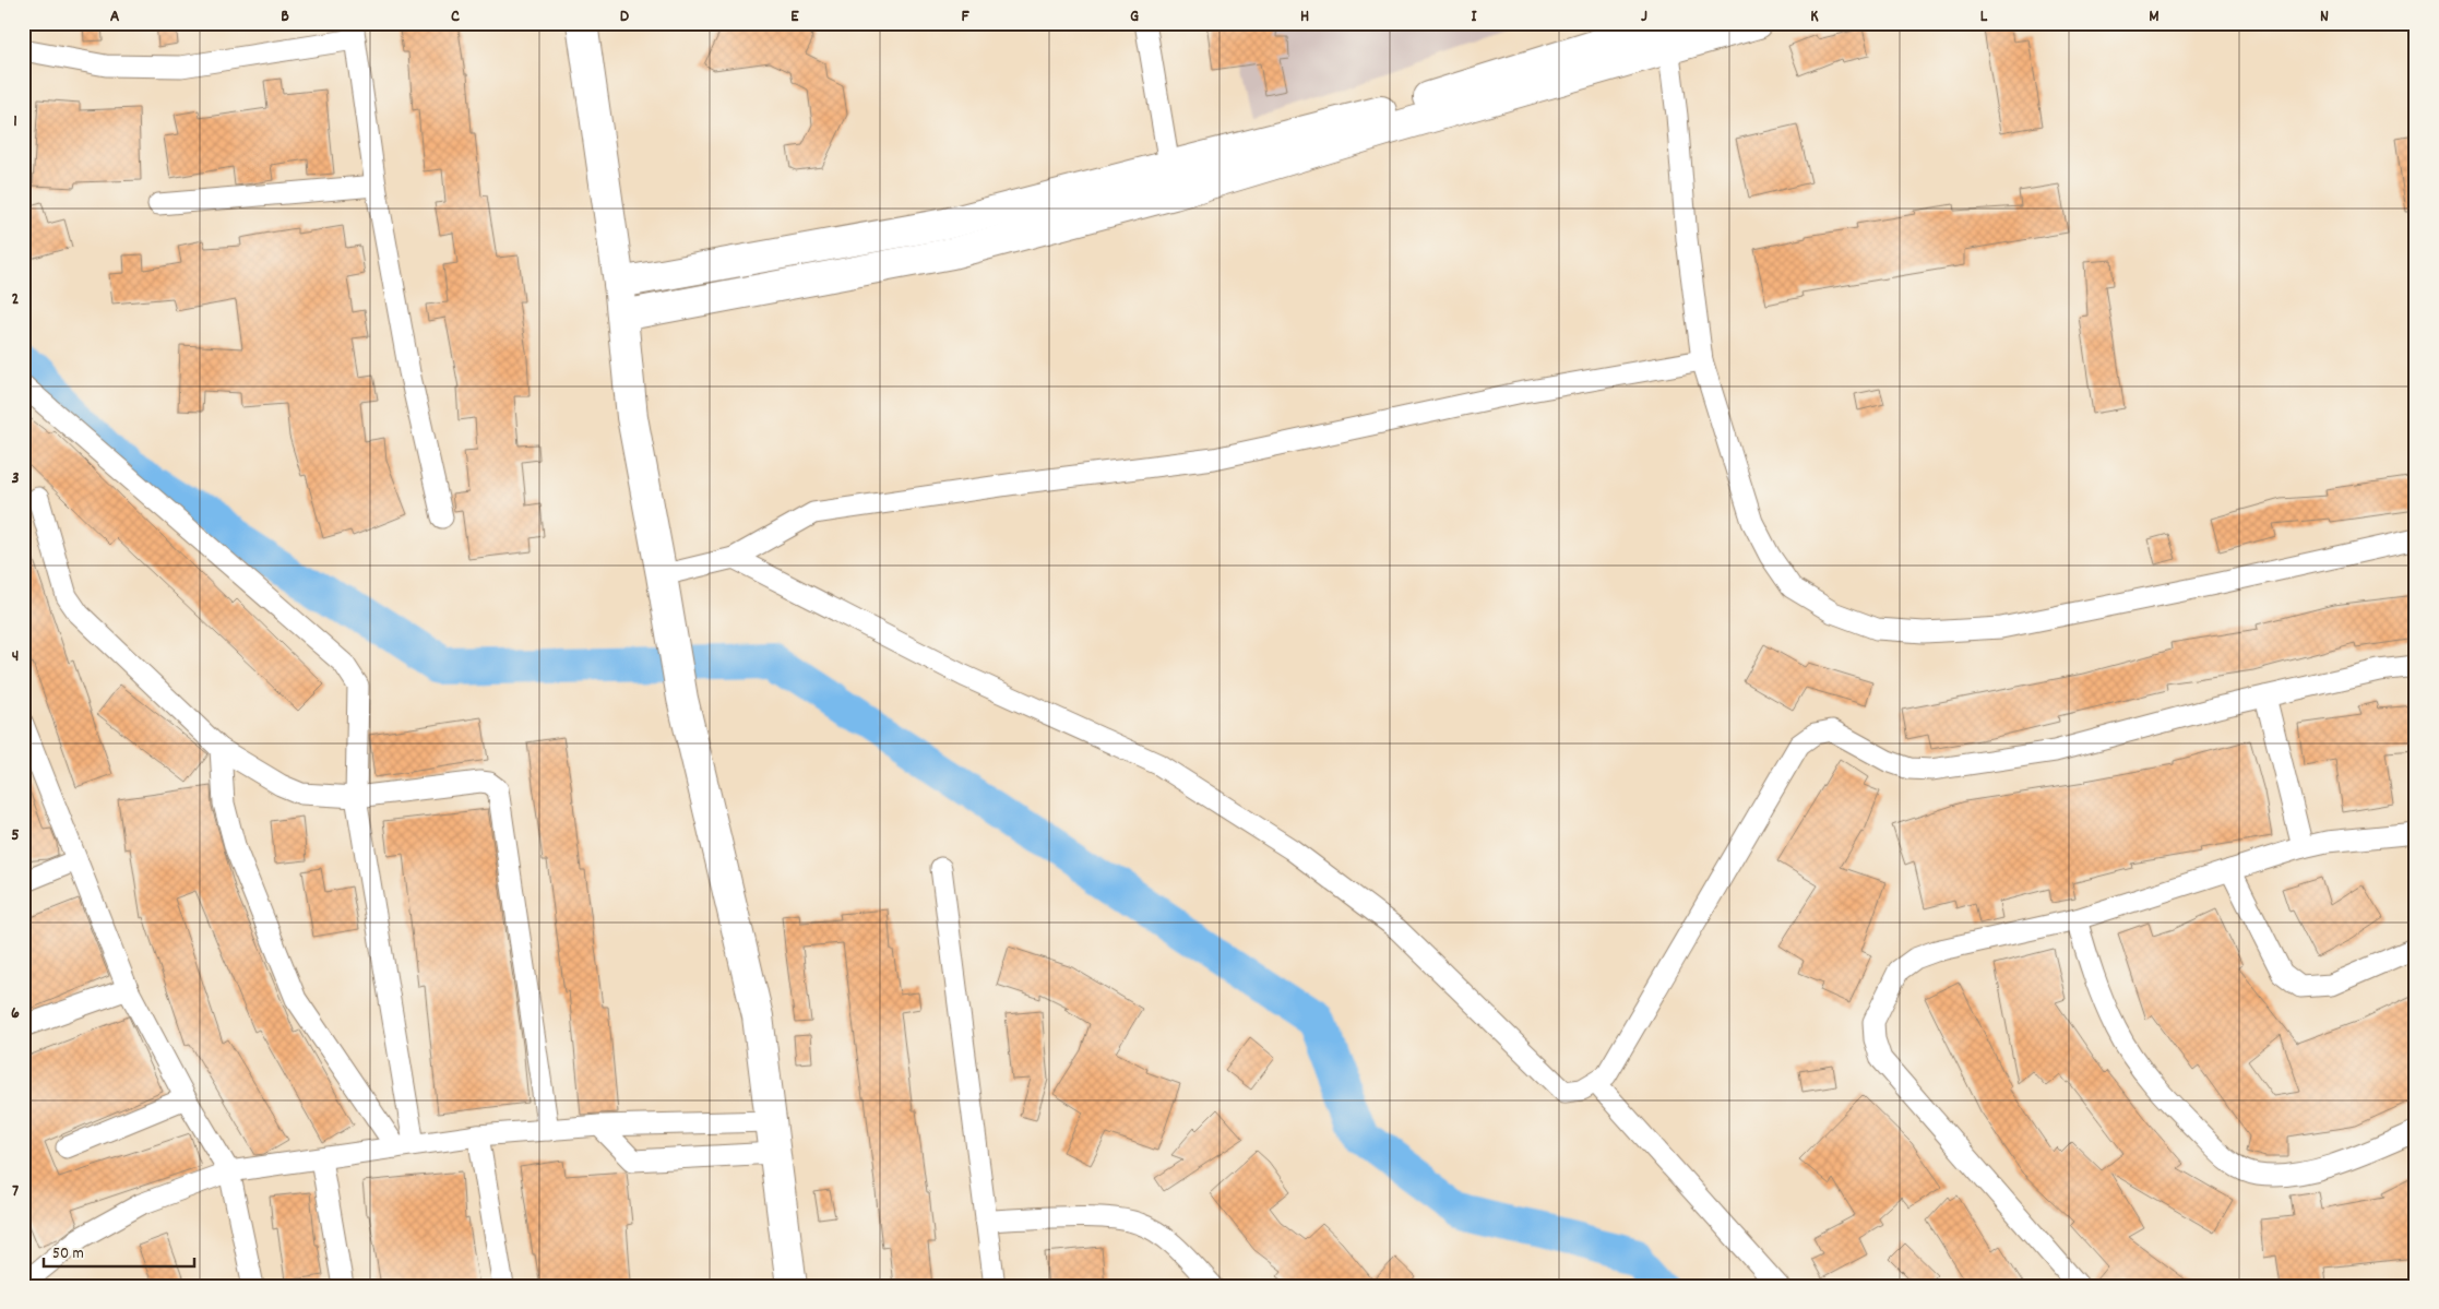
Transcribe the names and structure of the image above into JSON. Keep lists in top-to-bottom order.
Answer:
{
  "scale_bar": "50 m",
  "grid": {
    "columns": [
      "A",
      "B",
      "C",
      "D",
      "E",
      "F",
      "G",
      "H",
      "I",
      "J",
      "K",
      "L",
      "M",
      "N"
    ],
    "rows": [
      "1",
      "2",
      "3",
      "4",
      "5",
      "6",
      "7"
    ]
  }
}
